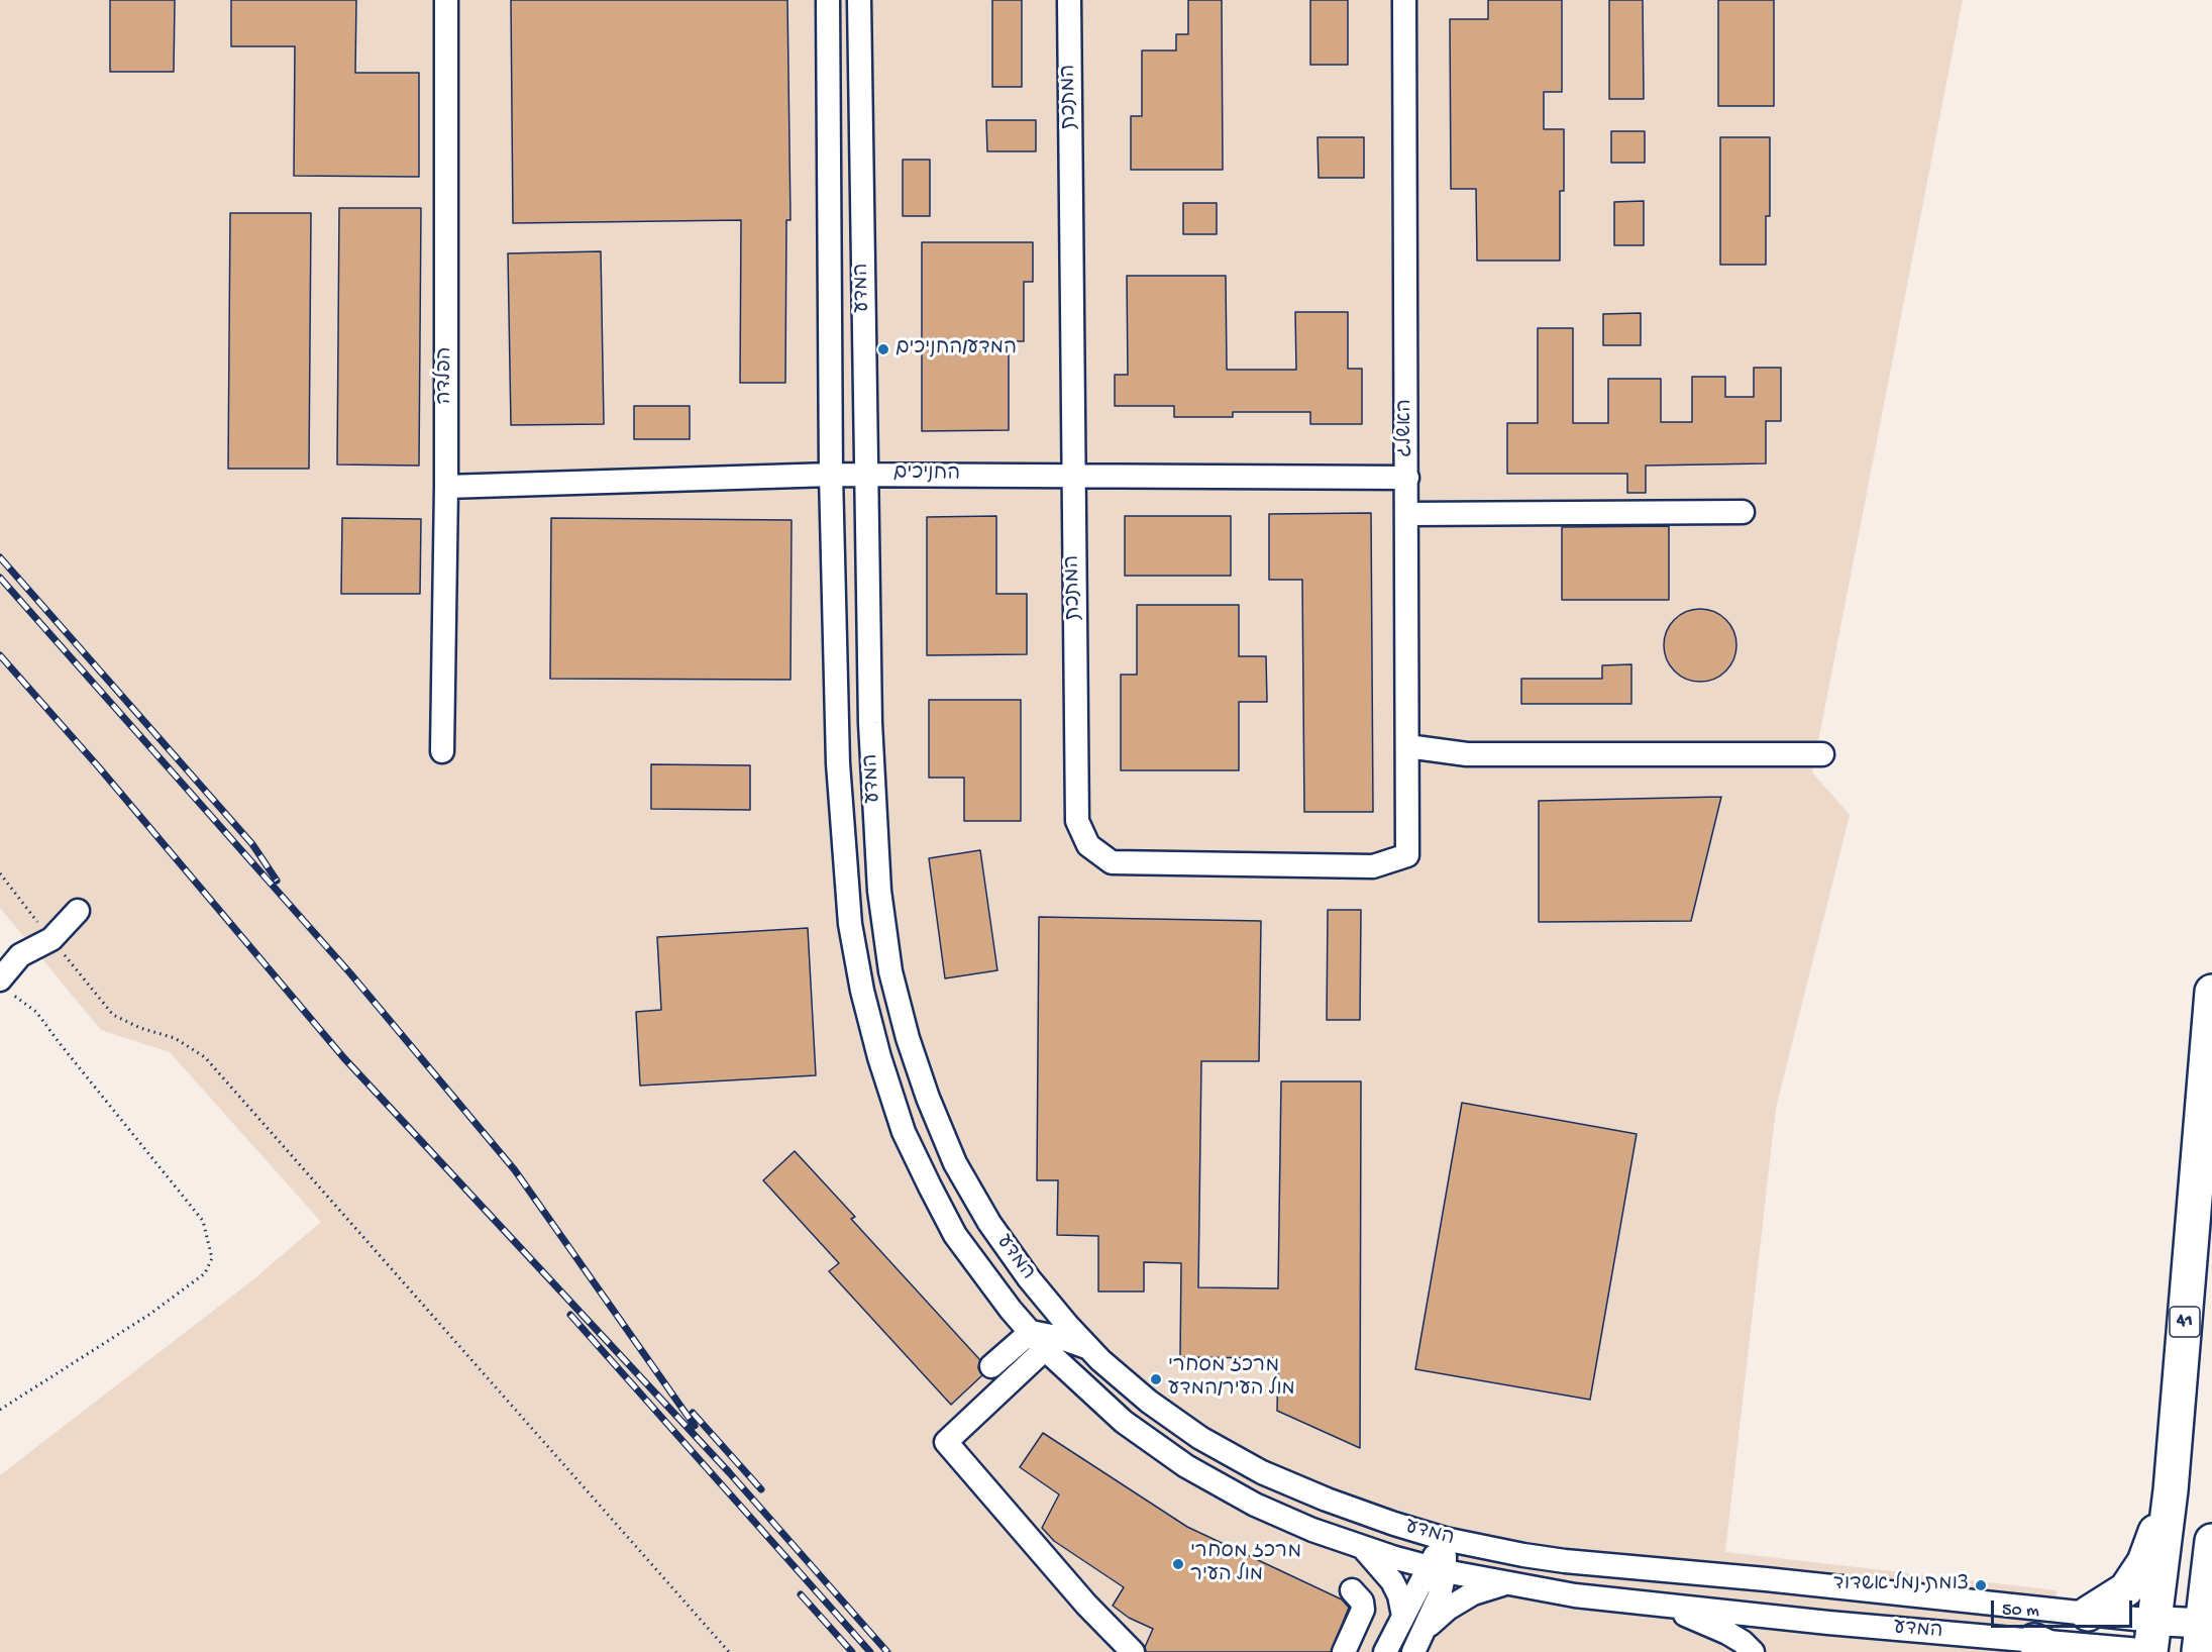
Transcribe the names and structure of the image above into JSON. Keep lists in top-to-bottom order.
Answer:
{
  "streets": {
    "highway": ["41"],
    "main road": ["המדע"],
    "street": [
      "המתכת",
      "הפלדה",
      "האשלג",
      "החניכים"
    ]
  },
  "crossings": [
    ["המתכת", "האשלג"],
    ["המתכת", "החניכים"],
    ["המדע", "החניכים"],
    ["המדע", "41"],
    ["הפלדה", "החניכים"],
    ["האשלג", "החניכים"]
  ],
  "places": [
    "המדע/החניכים",
    "מרכז מסחרי מול העיר/המדע",
    "מרכז מסחרי מול העיר",
    "צומת נמל אשדוד"
  ],
  "scale_bar": "50 m"
}
